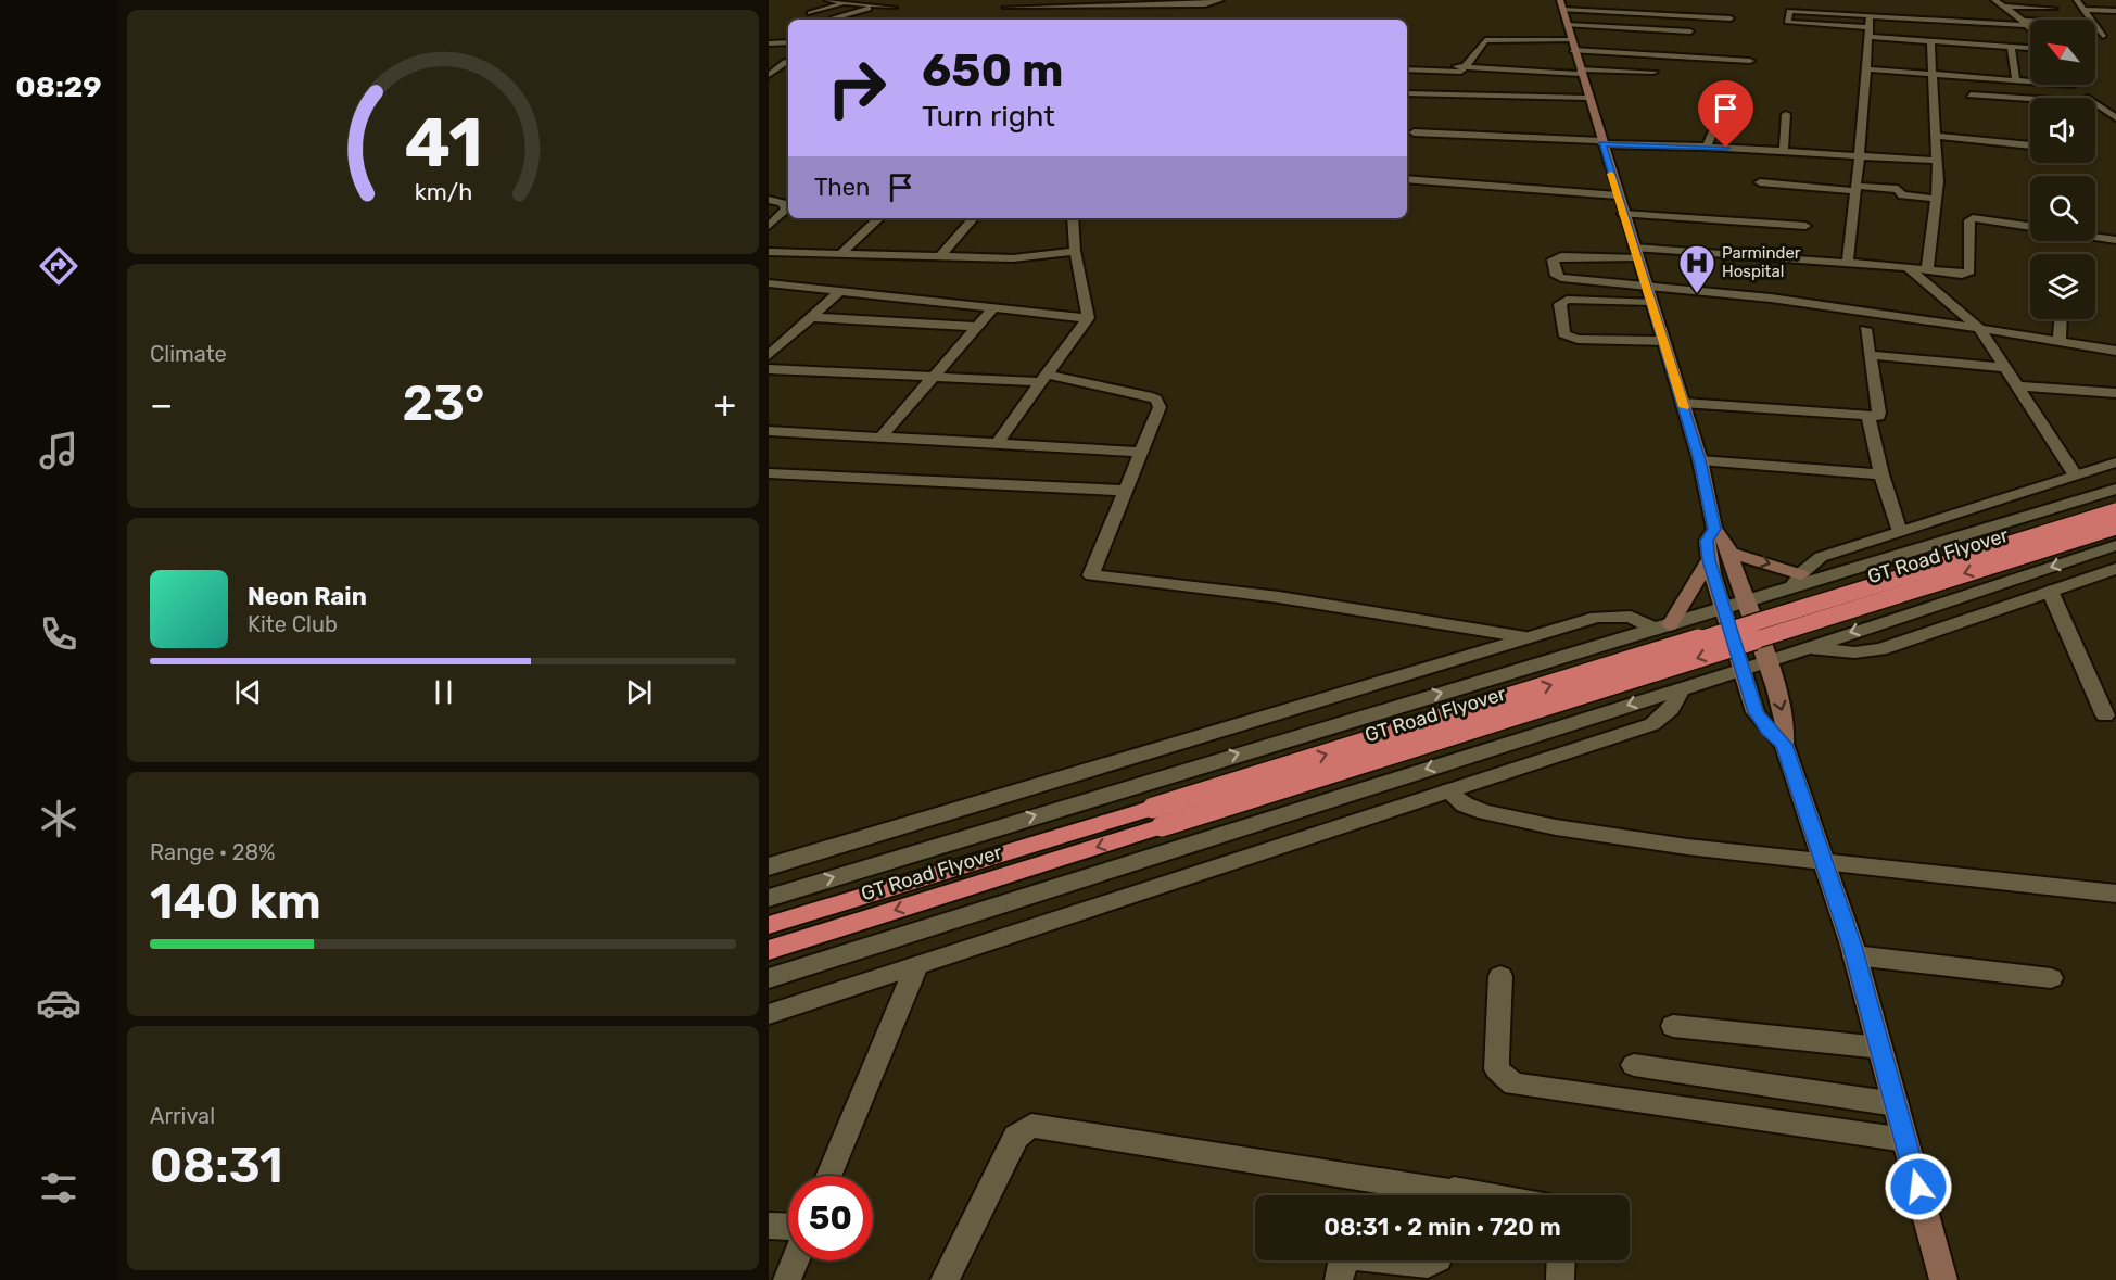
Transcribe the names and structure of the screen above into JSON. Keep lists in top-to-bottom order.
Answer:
{
  "streets": {
    "highway": ["GT Road Flyover"]
  },
  "places": {
    "hospital": ["Parminder Hospital"]
  },
  "north": "top left",
  "page": {
    "tabs": "08:29",
    "turn": ["650 m", "Turn right"],
    "then": "Then",
    "tile": [
      "Climate",
      ["Range · 28%", "140 km"],
      ["Arrival", "08:31"]
    ],
    "heat": ["−", "23°", "+"],
    "song": ["Neon Rain", "Kite Club"],
    "limit": "50",
    "trip": "08:31 · 2 min · 720 m",
    "gauge": ["41", "km/h"]
  }
}
